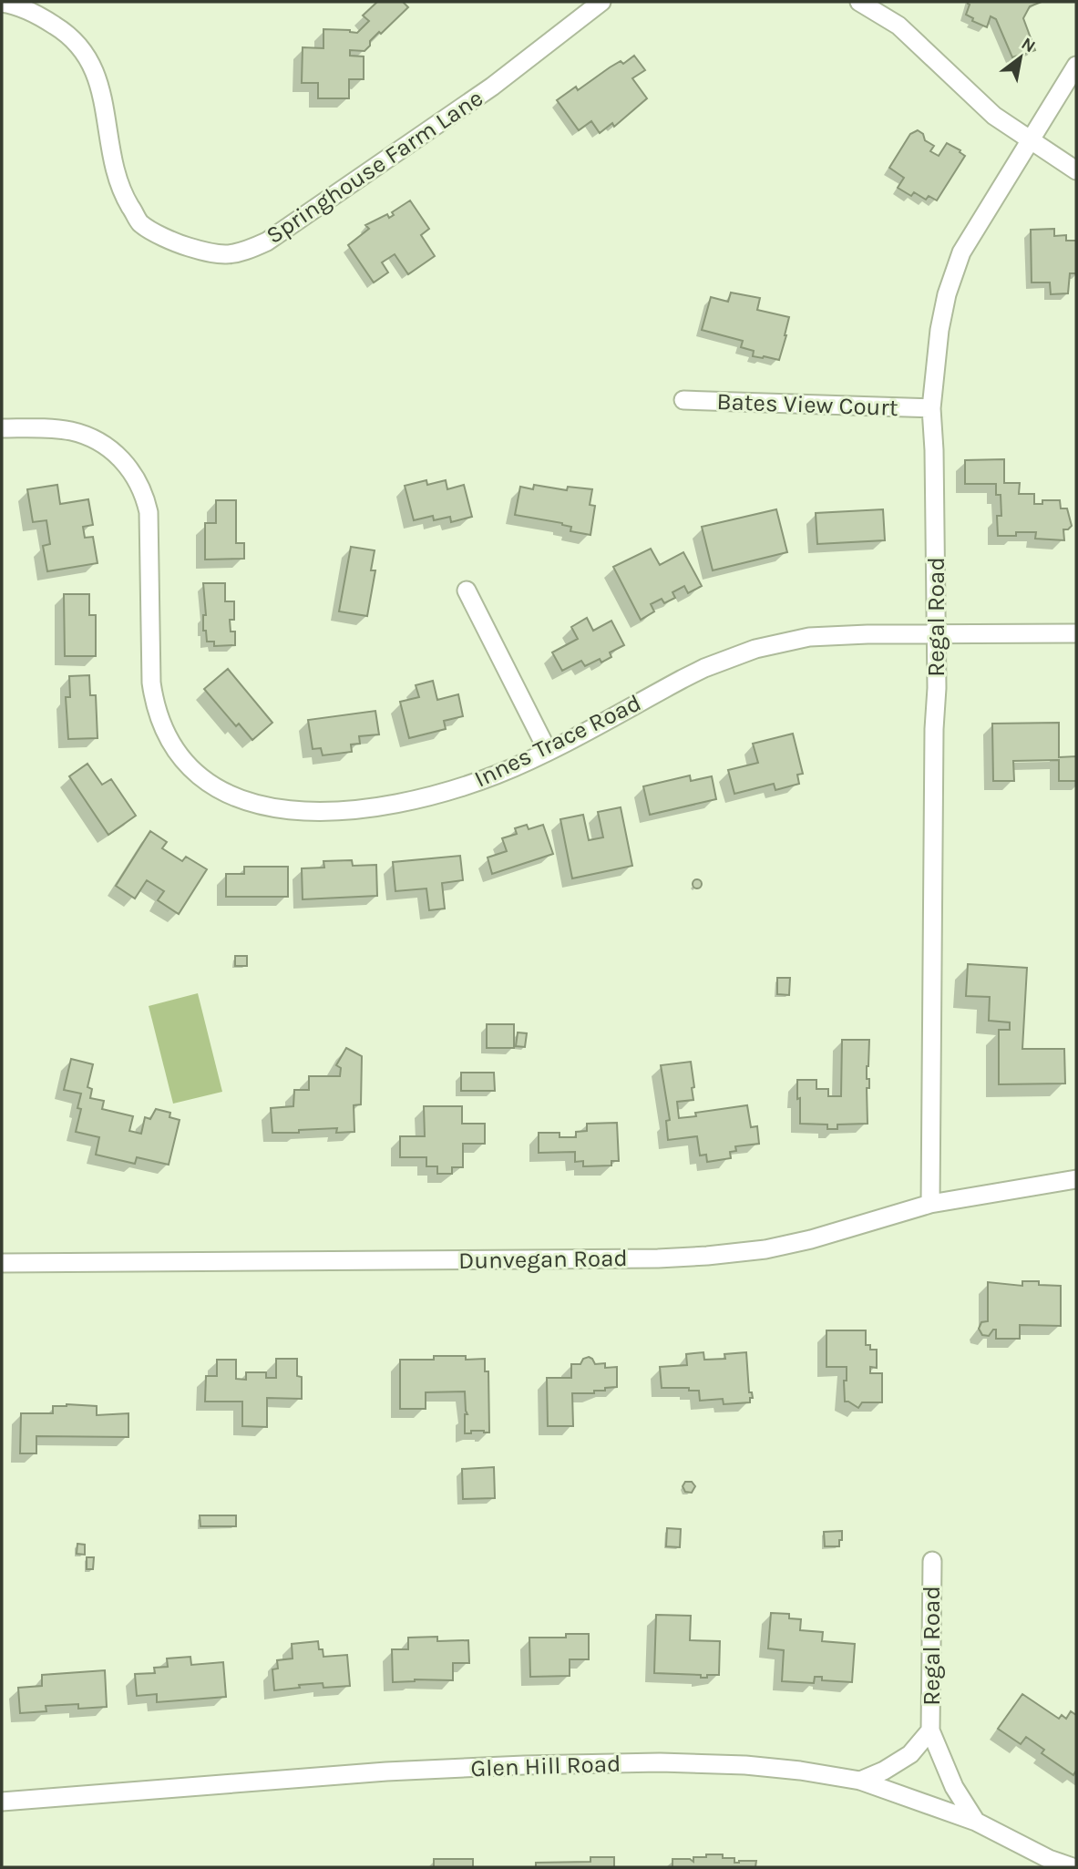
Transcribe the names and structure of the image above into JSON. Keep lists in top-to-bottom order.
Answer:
{
  "streets": {
    "street": [
      "Springhouse Farm Lane",
      "Bates View Court",
      "Regal Road",
      "Innes Trace Road",
      "Dunvegan Road",
      "Glen Hill Road"
    ]
  },
  "crossings": [
    ["Bates View Court", "Regal Road"],
    ["Regal Road", "Innes Trace Road"],
    ["Regal Road", "Dunvegan Road"],
    ["Regal Road", "Glen Hill Road"]
  ],
  "north": "top right"
}
